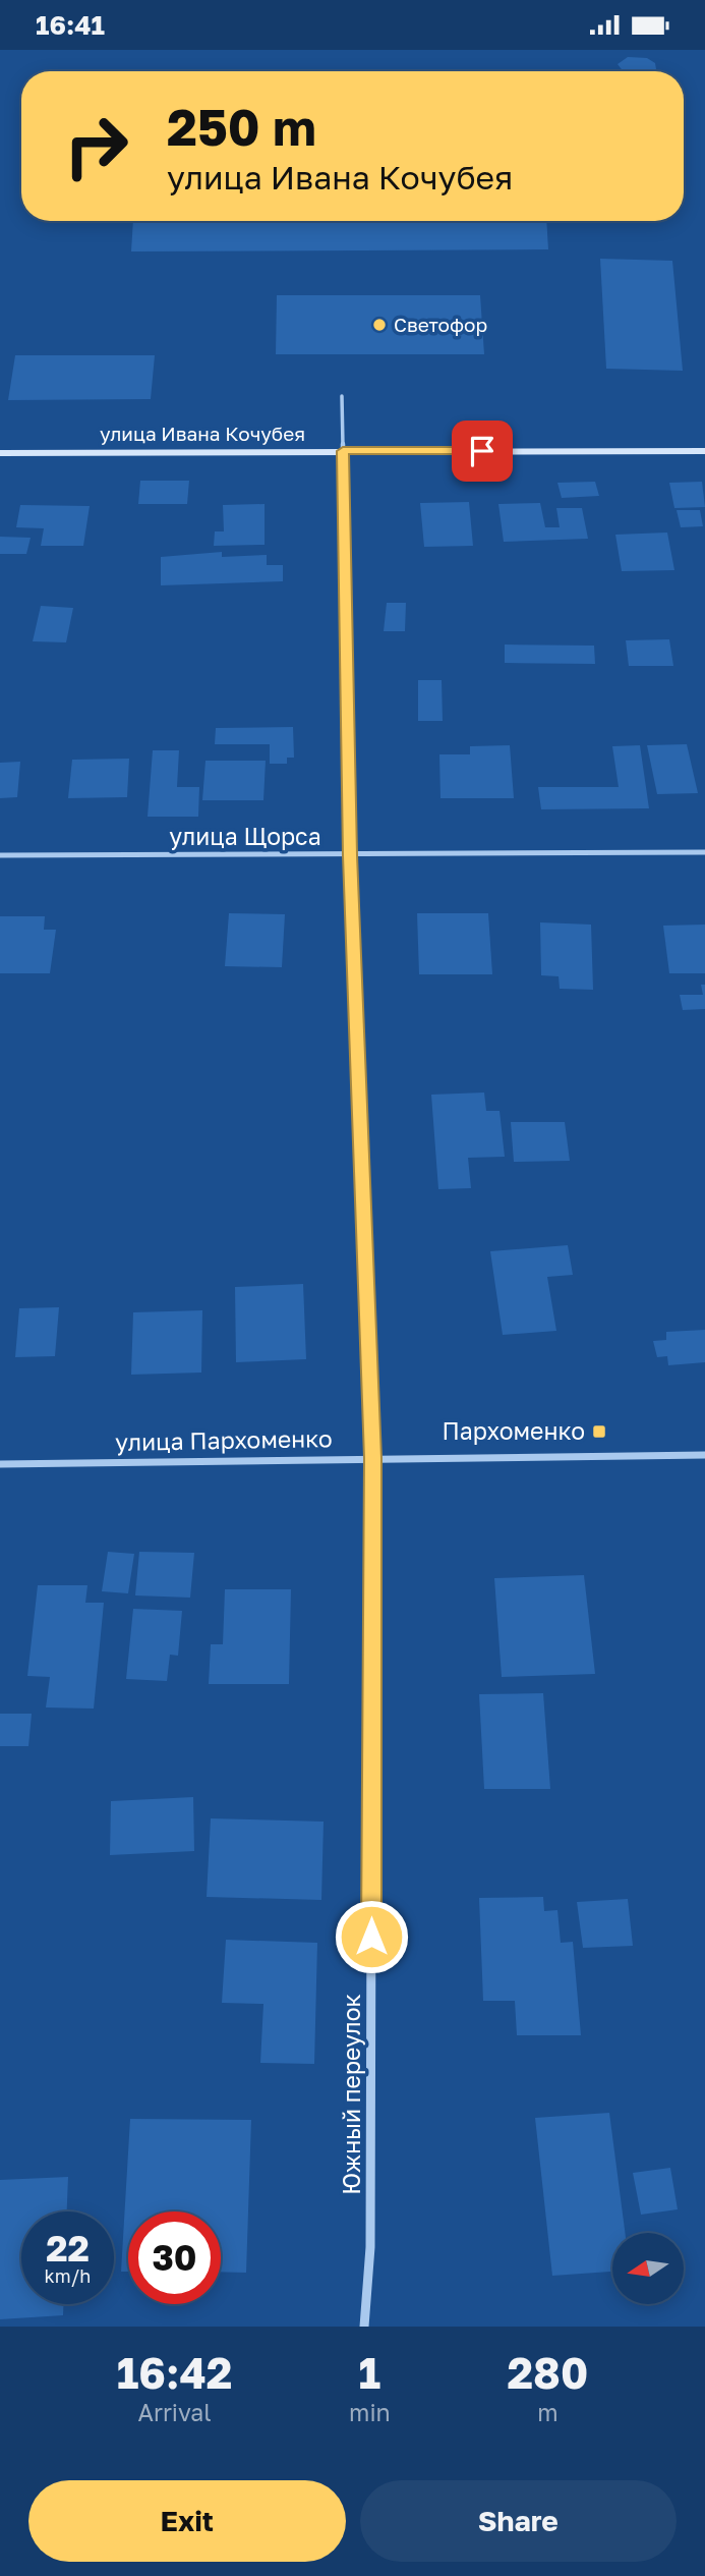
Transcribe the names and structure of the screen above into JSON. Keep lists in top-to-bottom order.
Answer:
{
  "streets": {
    "street": [
      "улица Ивана Кочубея",
      "улица Щорса",
      "улица Пархоменко",
      "Южный переулок"
    ]
  },
  "crossings": [
    ["улица Ивана Кочубея", "Южный переулок"],
    ["улица Щорса", "Южный переулок"],
    ["улица Пархоменко", "Южный переулок"]
  ],
  "places": {
    "other": ["Светофор"],
    "transit": ["Пархоменко"]
  },
  "north": "left",
  "page": {
    "status": "16:41",
    "turn": ["250 m", "улица Ивана Кочубея"],
    "speed": "22 km/h",
    "limit": "30",
    "eta": [
      "16:42",
      "Arrival",
      "1",
      "min",
      "280",
      "m"
    ],
    "buttons": ["Exit", "Share"]
  }
}
